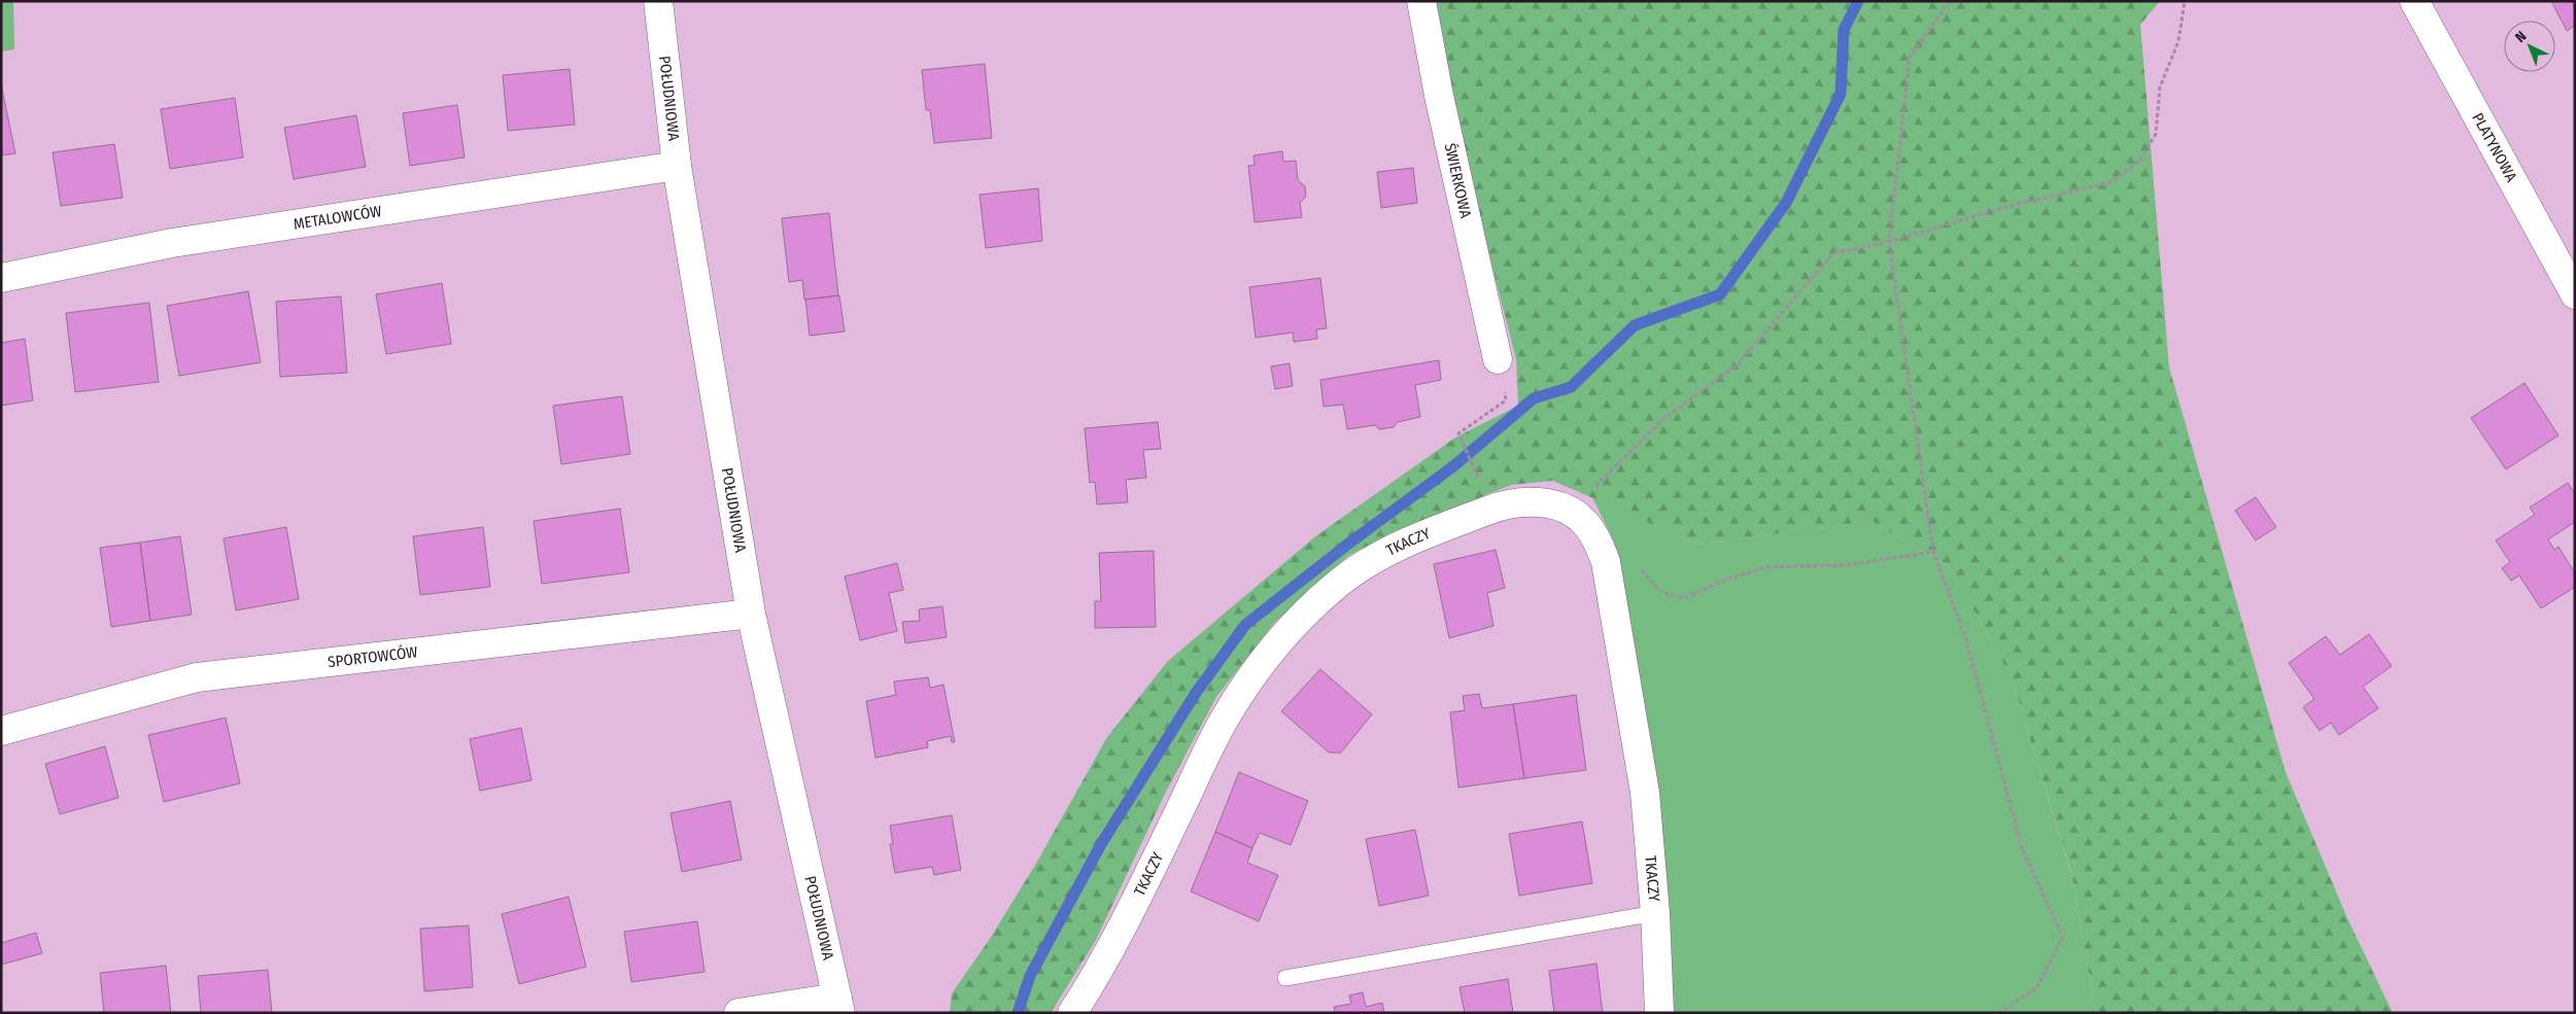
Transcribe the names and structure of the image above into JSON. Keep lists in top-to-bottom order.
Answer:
{
  "streets": {
    "street": [
      "POŁUDNIOWA",
      "PLATYNOWA",
      "ŚWIERKOWA",
      "METALOWCÓW",
      "TKACZY",
      "SPORTOWCÓW"
    ]
  },
  "crossings": [
    ["POŁUDNIOWA", "METALOWCÓW"],
    ["POŁUDNIOWA", "SPORTOWCÓW"]
  ],
  "north": "top left"
}
